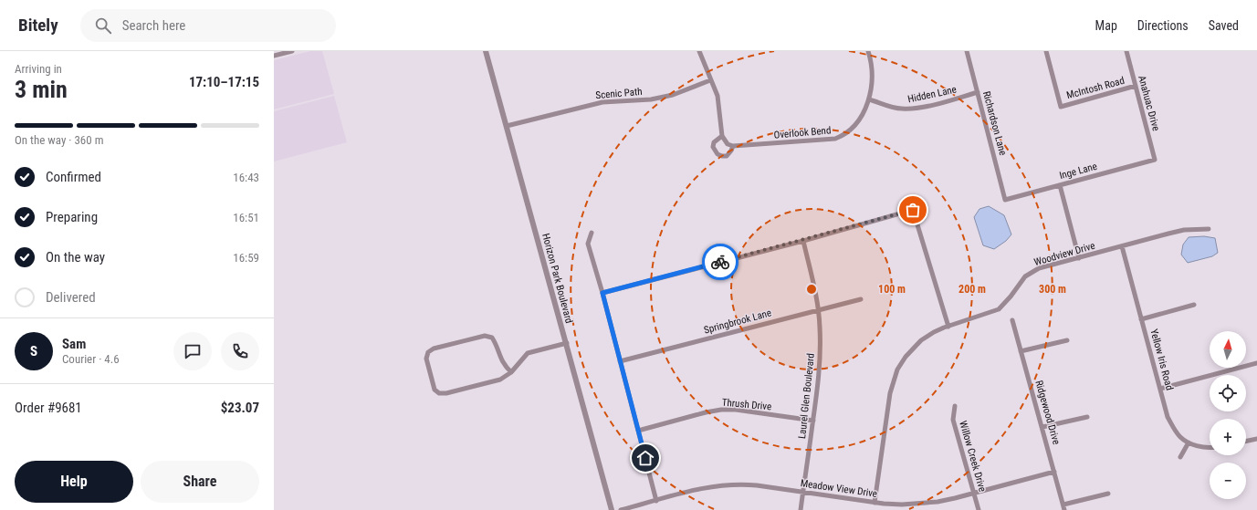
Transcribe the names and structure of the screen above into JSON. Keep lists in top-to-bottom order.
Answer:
{
  "streets": {
    "street": [
      "McIntosh Road",
      "Scenic Path",
      "Hidden Lane",
      "Anahuac Drive",
      "Richardson Lane",
      "Overlook Bend",
      "Inge Lane",
      "Woodview Drive",
      "Horizon Park Boulevard",
      "Springbrook Lane",
      "Yellow Iris Road",
      "Laurel Glen Boulevard",
      "Thrush Drive",
      "Ridgewood Drive",
      "Willow Creek Drive",
      "Meadow View Drive"
    ]
  },
  "crossings": [
    ["McIntosh Road", "Anahuac Drive"],
    ["Scenic Path", "Horizon Park Boulevard"],
    ["Hidden Lane", "Richardson Lane"],
    ["Hidden Lane", "Overlook Bend"],
    ["Anahuac Drive", "Inge Lane"],
    ["Richardson Lane", "Inge Lane"],
    ["Woodview Drive", "Yellow Iris Road"],
    ["Woodview Drive", "Meadow View Drive"],
    ["Springbrook Lane", "Laurel Glen Boulevard"],
    ["Laurel Glen Boulevard", "Thrush Drive"],
    ["Laurel Glen Boulevard", "Meadow View Drive"],
    ["Ridgewood Drive", "Meadow View Drive"],
    ["Willow Creek Drive", "Meadow View Drive"]
  ],
  "north": "top",
  "page": {
    "header": "Bitely",
    "search": "Search here",
    "nav": ["Map", "Directions", "Saved"],
    "heading": ["3 min", "Arriving in", "17:10–17:15"],
    "panel": [
      "Sam",
      "Courier · 4.6",
      "Order #9681",
      "$23.07"
    ],
    "bar": "On the way · 360 m",
    "list": [
      ["Confirmed", "16:43"],
      ["Preparing", "16:51"],
      ["On the way", "16:59"],
      "Delivered"
    ],
    "map_buttons": ["+", "−"],
    "round": "S",
    "buttons": ["Help", "Share"]
  },
  "rings": ["100 m", "200 m", "300 m"]
}
